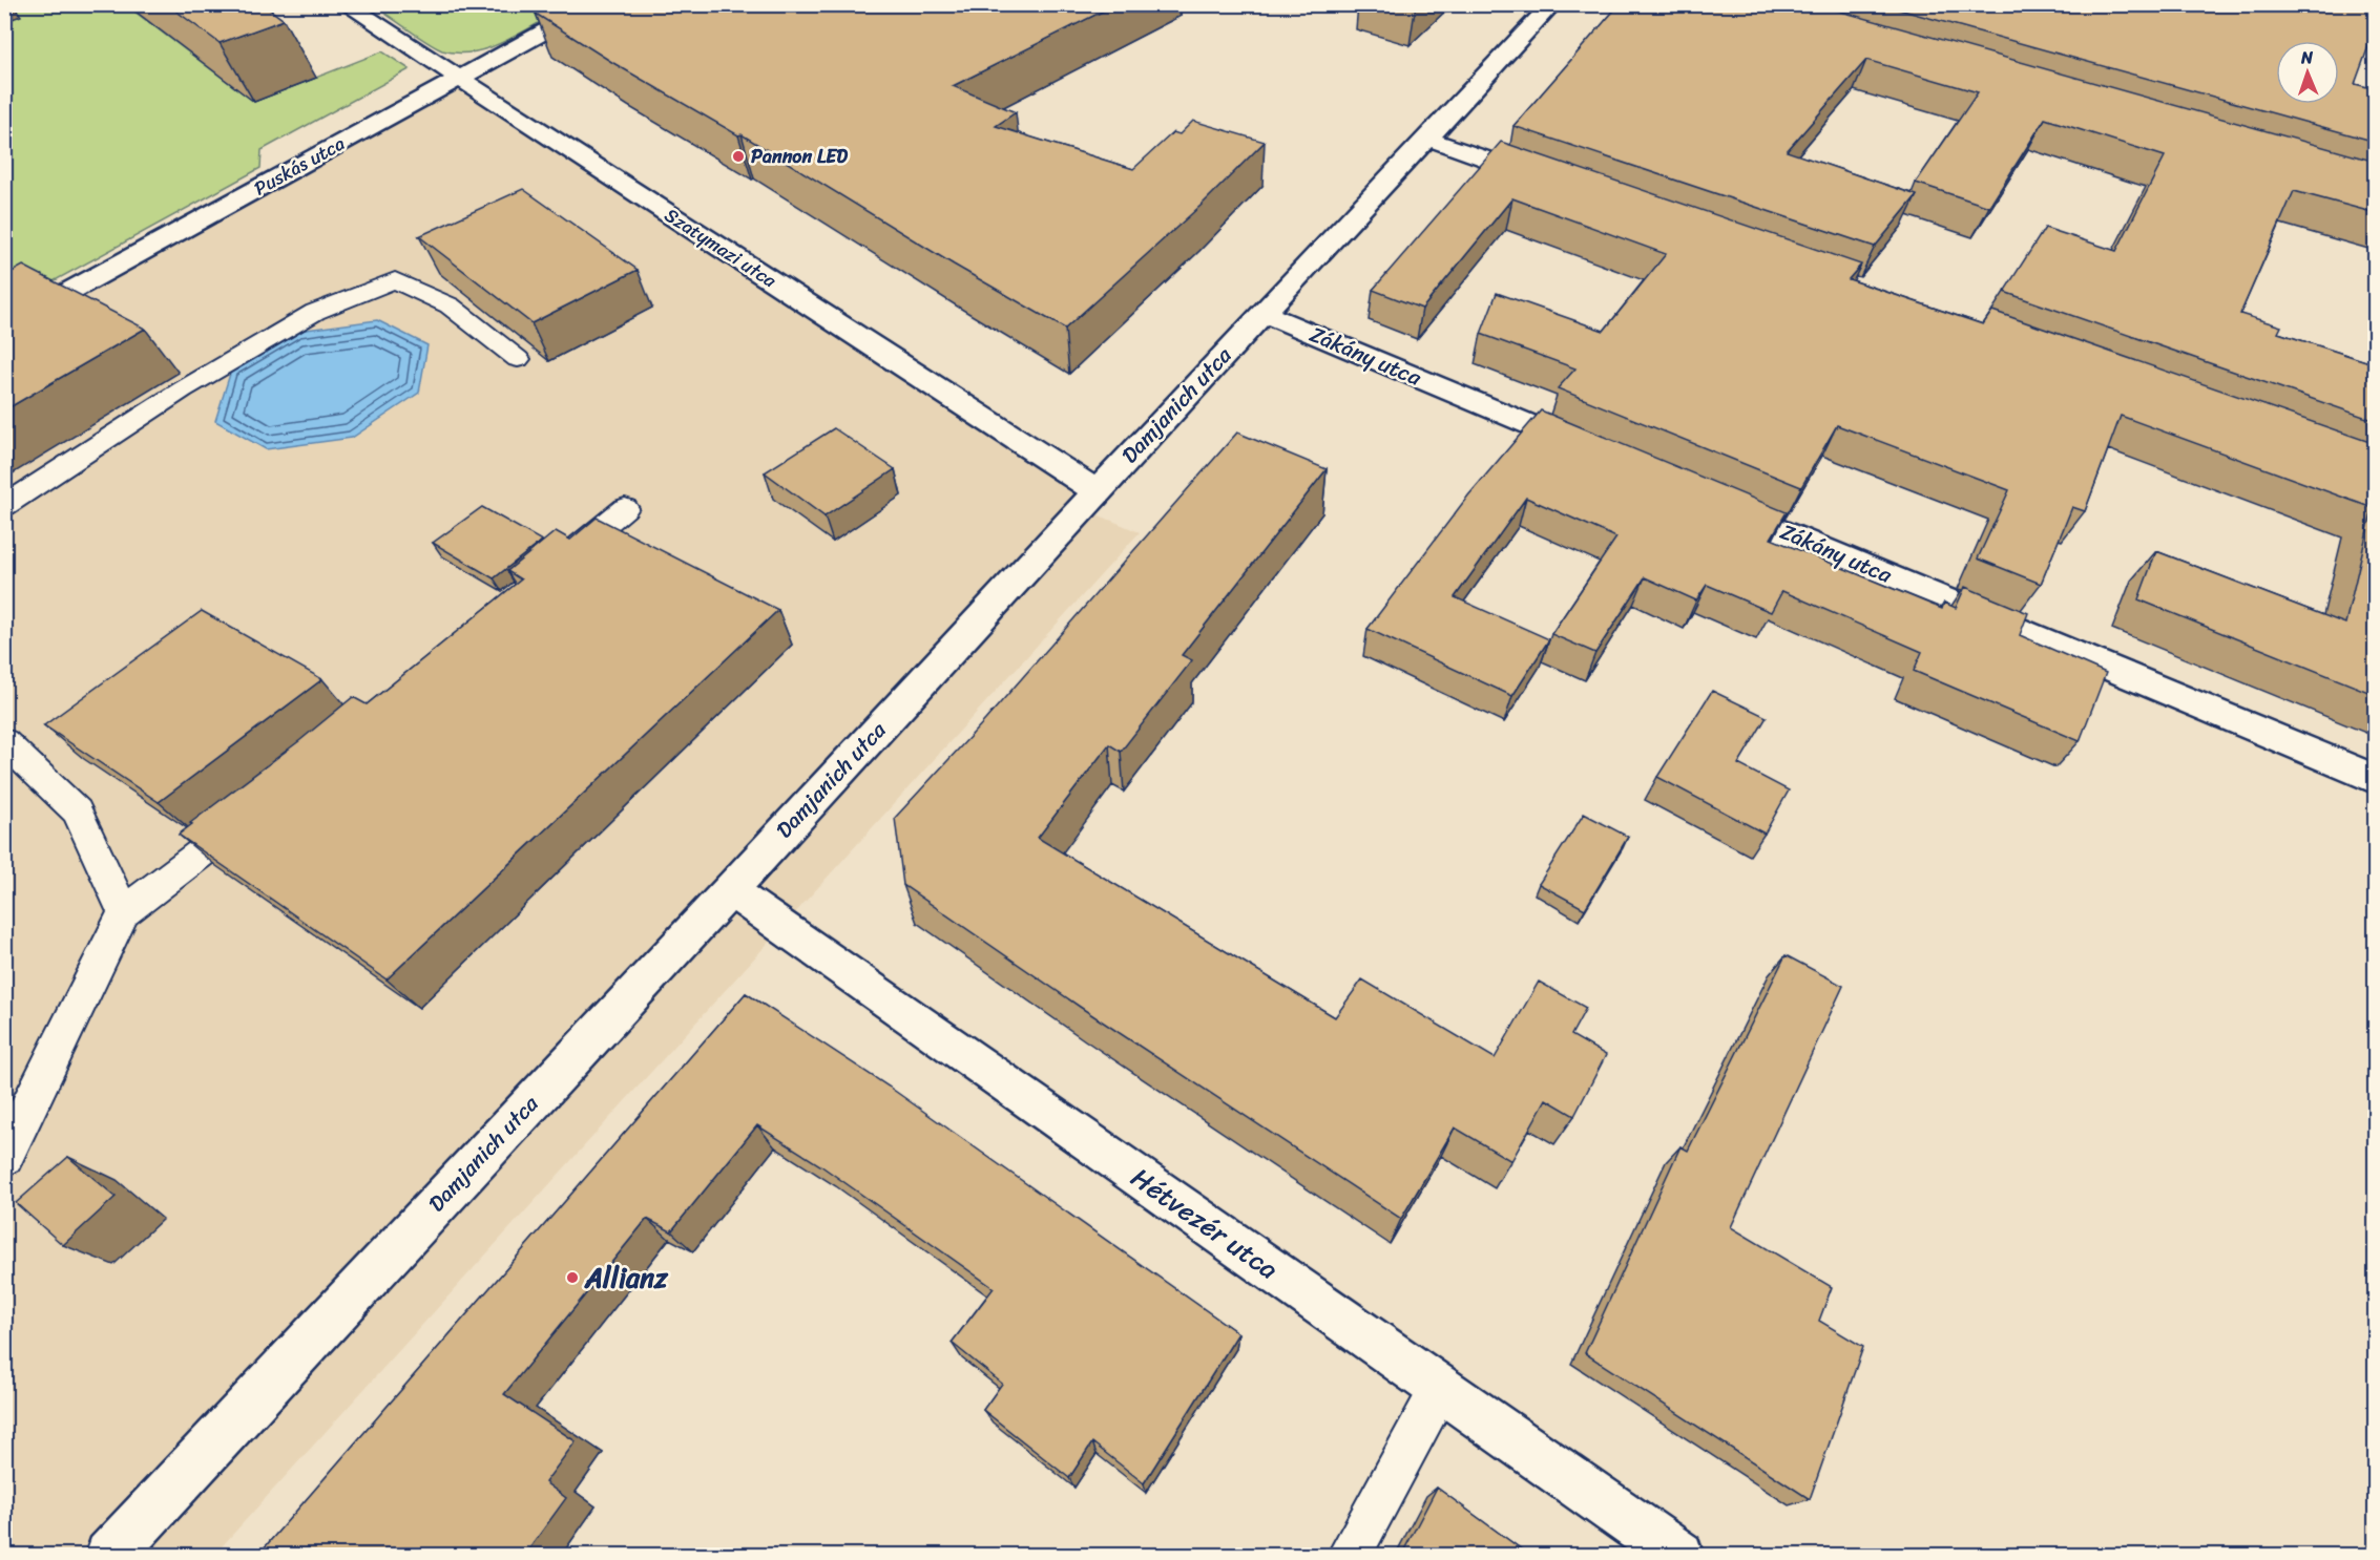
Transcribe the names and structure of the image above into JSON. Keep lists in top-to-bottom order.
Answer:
{
  "streets": {
    "street": [
      "Puskás utca",
      "Szatymazi utca",
      "Zákány utca",
      "Damjanich utca",
      "Hétvezér utca"
    ]
  },
  "crossings": [
    ["Puskás utca", "Szatymazi utca"],
    ["Szatymazi utca", "Damjanich utca"],
    ["Zákány utca", "Damjanich utca"],
    ["Damjanich utca", "Hétvezér utca"]
  ],
  "places": ["Pannon LED", "Allianz"],
  "north": "top"
}
